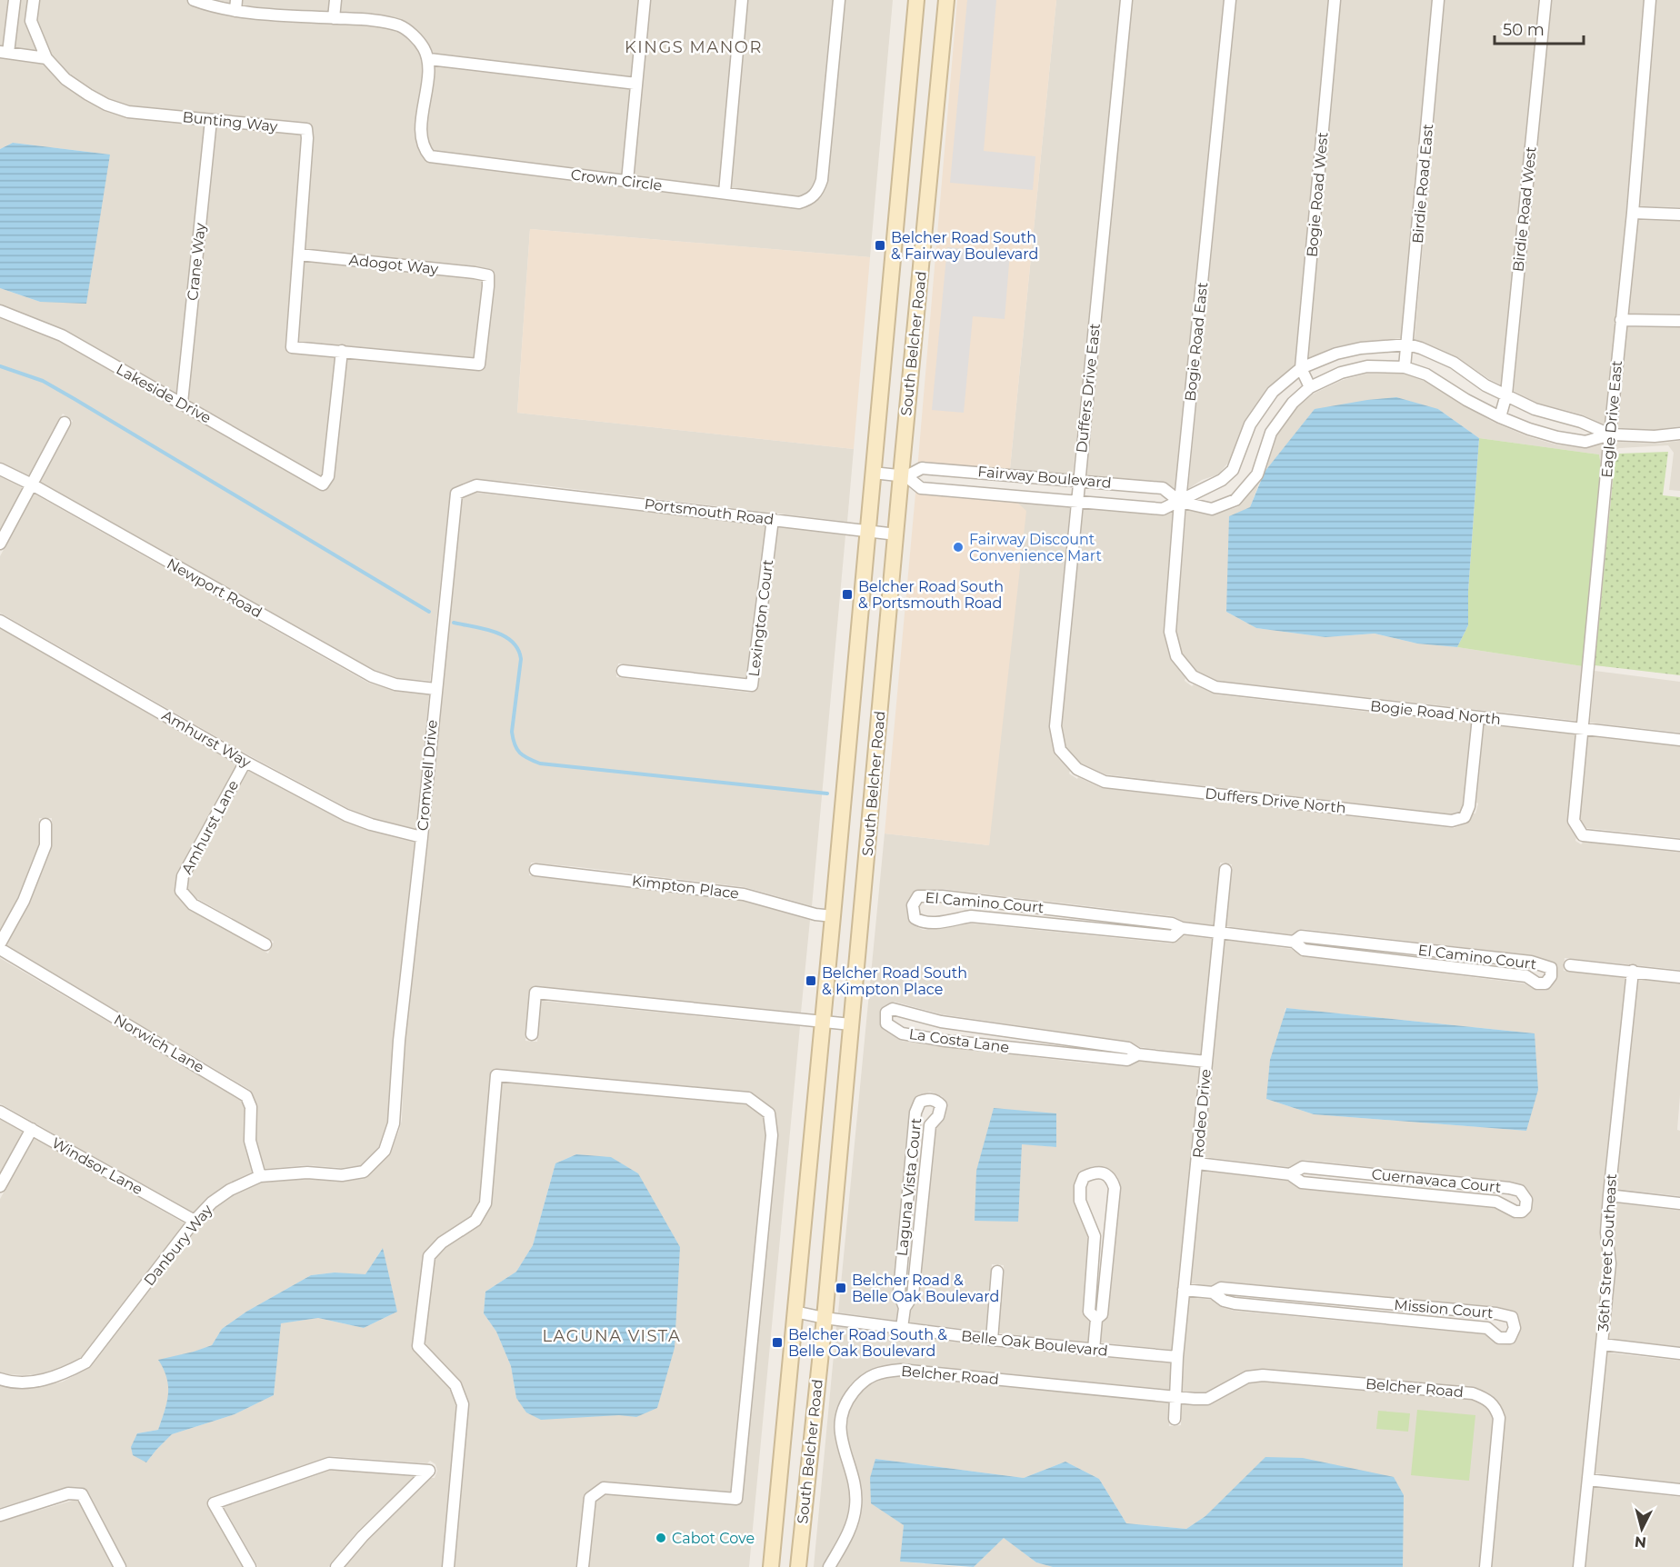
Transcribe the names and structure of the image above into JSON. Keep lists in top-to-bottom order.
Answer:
{
  "streets": {
    "main road": ["South Belcher Road"],
    "street": [
      "Bunting Way",
      "Crown Circle",
      "Birdie Road East",
      "Bogie Road West",
      "Birdie Road West",
      "Crane Way",
      "Adogot Way",
      "Bogie Road East",
      "Duffers Drive East",
      "Lakeside Drive",
      "Eagle Drive East",
      "Fairway Boulevard",
      "Portsmouth Road",
      "Newport Road",
      "Lexington Court",
      "Bogie Road North",
      "Amhurst Way",
      "Cromwell Drive",
      "Duffers Drive North",
      "Amhurst Lane",
      "Kimpton Place",
      "El Camino Court",
      "La Costa Lane",
      "Norwich Lane",
      "Rodeo Drive",
      "Windsor Lane",
      "Cuernavaca Court",
      "Laguna Vista Court",
      "Danbury Way",
      "36th Street Southeast",
      "Mission Court",
      "Belle Oak Boulevard",
      "Belcher Road"
    ]
  },
  "crossings": [
    ["Bunting Way", "Crane Way"],
    ["Bunting Way", "Adogot Way"],
    ["Birdie Road East", "Fairway Boulevard"],
    ["Bogie Road West", "Fairway Boulevard"],
    ["Birdie Road West", "Fairway Boulevard"],
    ["Crane Way", "Lakeside Drive"],
    ["Adogot Way", "Lakeside Drive"],
    ["Bogie Road East", "Fairway Boulevard"],
    ["Bogie Road East", "Bogie Road North"],
    ["South Belcher Road", "Fairway Boulevard"],
    ["South Belcher Road", "Portsmouth Road"],
    ["South Belcher Road", "Kimpton Place"],
    ["South Belcher Road", "Belle Oak Boulevard"],
    ["Duffers Drive East", "Fairway Boulevard"],
    ["Duffers Drive East", "Duffers Drive North"],
    ["Eagle Drive East", "Fairway Boulevard"],
    ["Eagle Drive East", "Bogie Road North"],
    ["Portsmouth Road", "Lexington Court"],
    ["Portsmouth Road", "Cromwell Drive"],
    ["Newport Road", "Cromwell Drive"],
    ["Bogie Road North", "Duffers Drive North"],
    ["Amhurst Way", "Cromwell Drive"],
    ["Amhurst Way", "Amhurst Lane"],
    ["Cromwell Drive", "Danbury Way"],
    ["El Camino Court", "Rodeo Drive"],
    ["La Costa Lane", "Rodeo Drive"],
    ["Norwich Lane", "Danbury Way"],
    ["Rodeo Drive", "Cuernavaca Court"],
    ["Rodeo Drive", "Mission Court"],
    ["Rodeo Drive", "Belle Oak Boulevard"],
    ["Windsor Lane", "Danbury Way"],
    ["Laguna Vista Court", "Belle Oak Boulevard"]
  ],
  "districts": ["KINGS MANOR", "LAGUNA VISTA"],
  "places": {
    "transit": [
      "Belcher Road South & Fairway Boulevard",
      "Belcher Road South & Portsmouth Road",
      "Belcher Road South & Kimpton Place",
      "Belcher Road & Belle Oak Boulevard",
      "Belcher Road South & Belle Oak Boulevard"
    ],
    "other": ["Fairway Discount Convenience Mart", "Cabot Cove"]
  },
  "scale_bar": "50 m",
  "north": "bottom"
}
